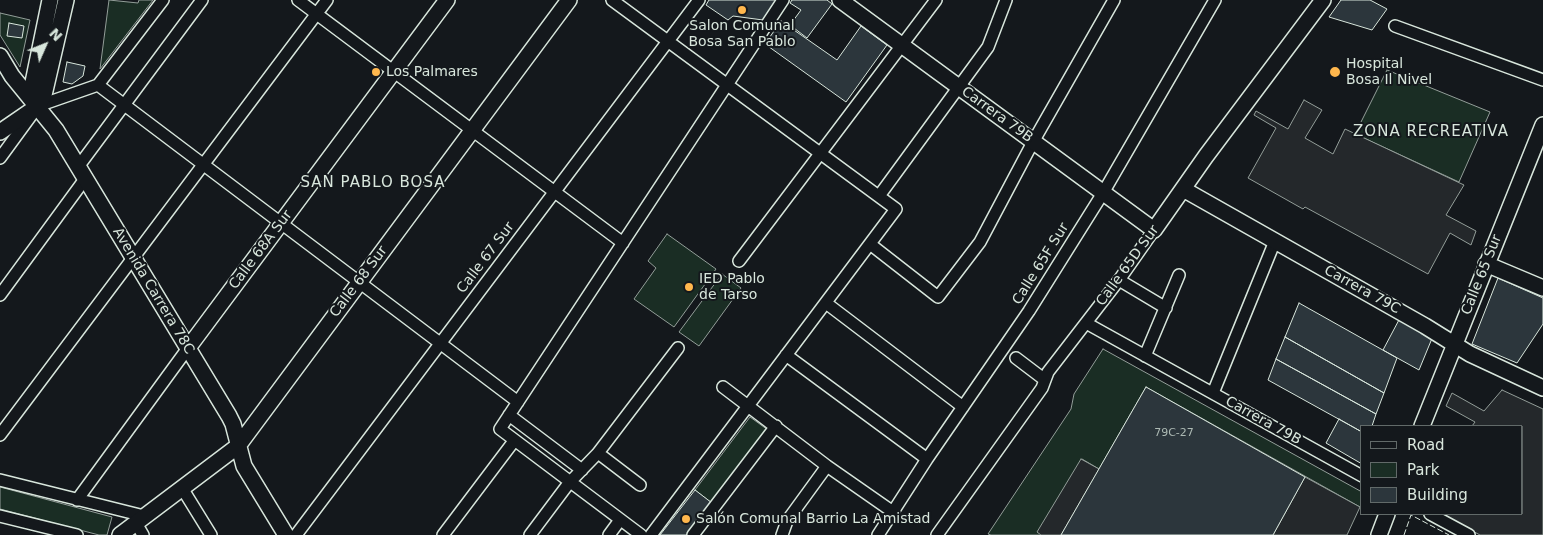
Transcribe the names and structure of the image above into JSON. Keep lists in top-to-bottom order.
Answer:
{
  "streets": {
    "street": [
      "Carrera 79B",
      "Calle 68A Sur",
      "Calle 67 Sur",
      "Calle 65F Sur",
      "Calle 65D Sur",
      "Calle 65 Sur",
      "Calle 68 Sur",
      "Carrera 79C",
      "Avenida Carrera 78C"
    ]
  },
  "crossings": [
    ["Carrera 79B", "Calle 65F Sur"],
    ["Carrera 79B", "Calle 65D Sur"],
    ["Calle 68A Sur", "Avenida Carrera 78C"],
    ["Calle 65D Sur", "Carrera 79C"],
    ["Calle 65 Sur", "Carrera 79C"],
    ["Calle 68 Sur", "Avenida Carrera 78C"]
  ],
  "districts": ["ZONA RECREATIVA", "SAN PABLO BOSA"],
  "places": [
    "Salon Comunal Bosa San Pablo",
    "Los Palmares",
    "Hospital Bosa Il Nivel",
    "IED Pablo de Tarso",
    "Salón Comunal Barrio La Amistad"
  ],
  "house_numbers": ["79C-27"],
  "legend": ["Road", "Park", "Building"],
  "north": "top right"
}
